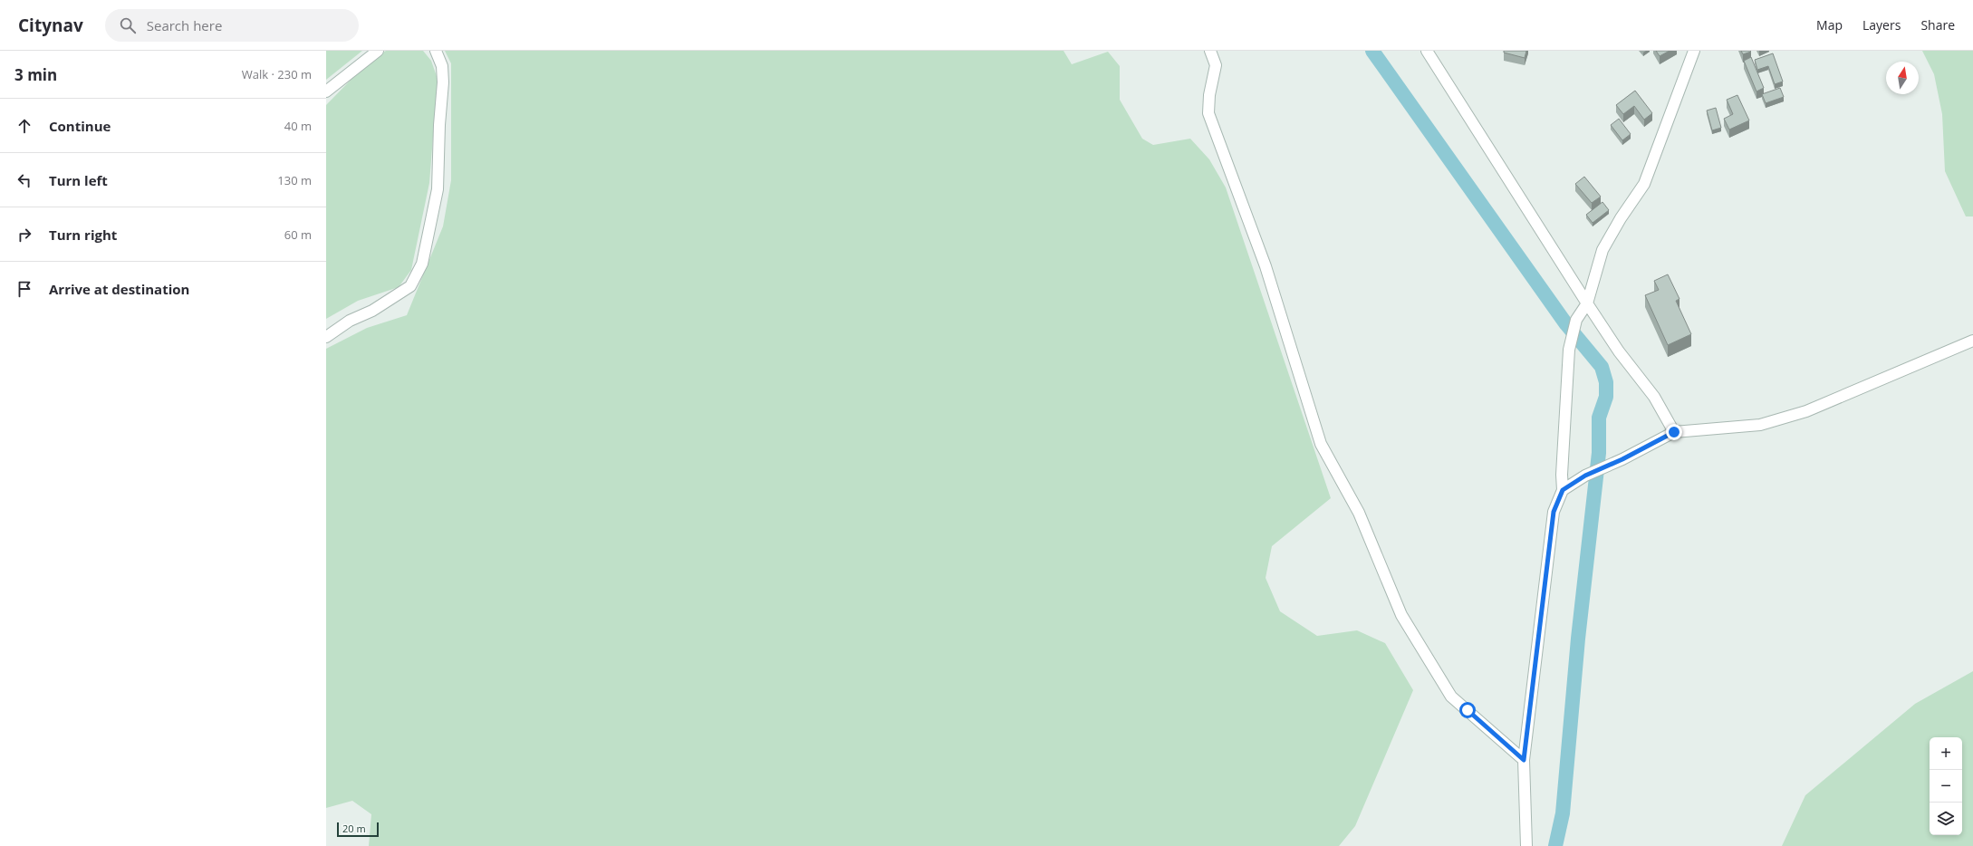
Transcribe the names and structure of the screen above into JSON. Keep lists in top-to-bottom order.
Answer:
{
  "scale_bar": "20 m",
  "north": "top",
  "page": {
    "header": "Citynav",
    "search": "Search here",
    "nav": ["Map", "Layers", "Share"],
    "heading": ["3 min", "Walk · 230 m"],
    "list": [
      ["Continue", "40 m"],
      ["Turn left", "130 m"],
      ["Turn right", "60 m"],
      "Arrive at destination"
    ],
    "map_buttons": ["+", "−"],
    "scale": "20 m"
  }
}
